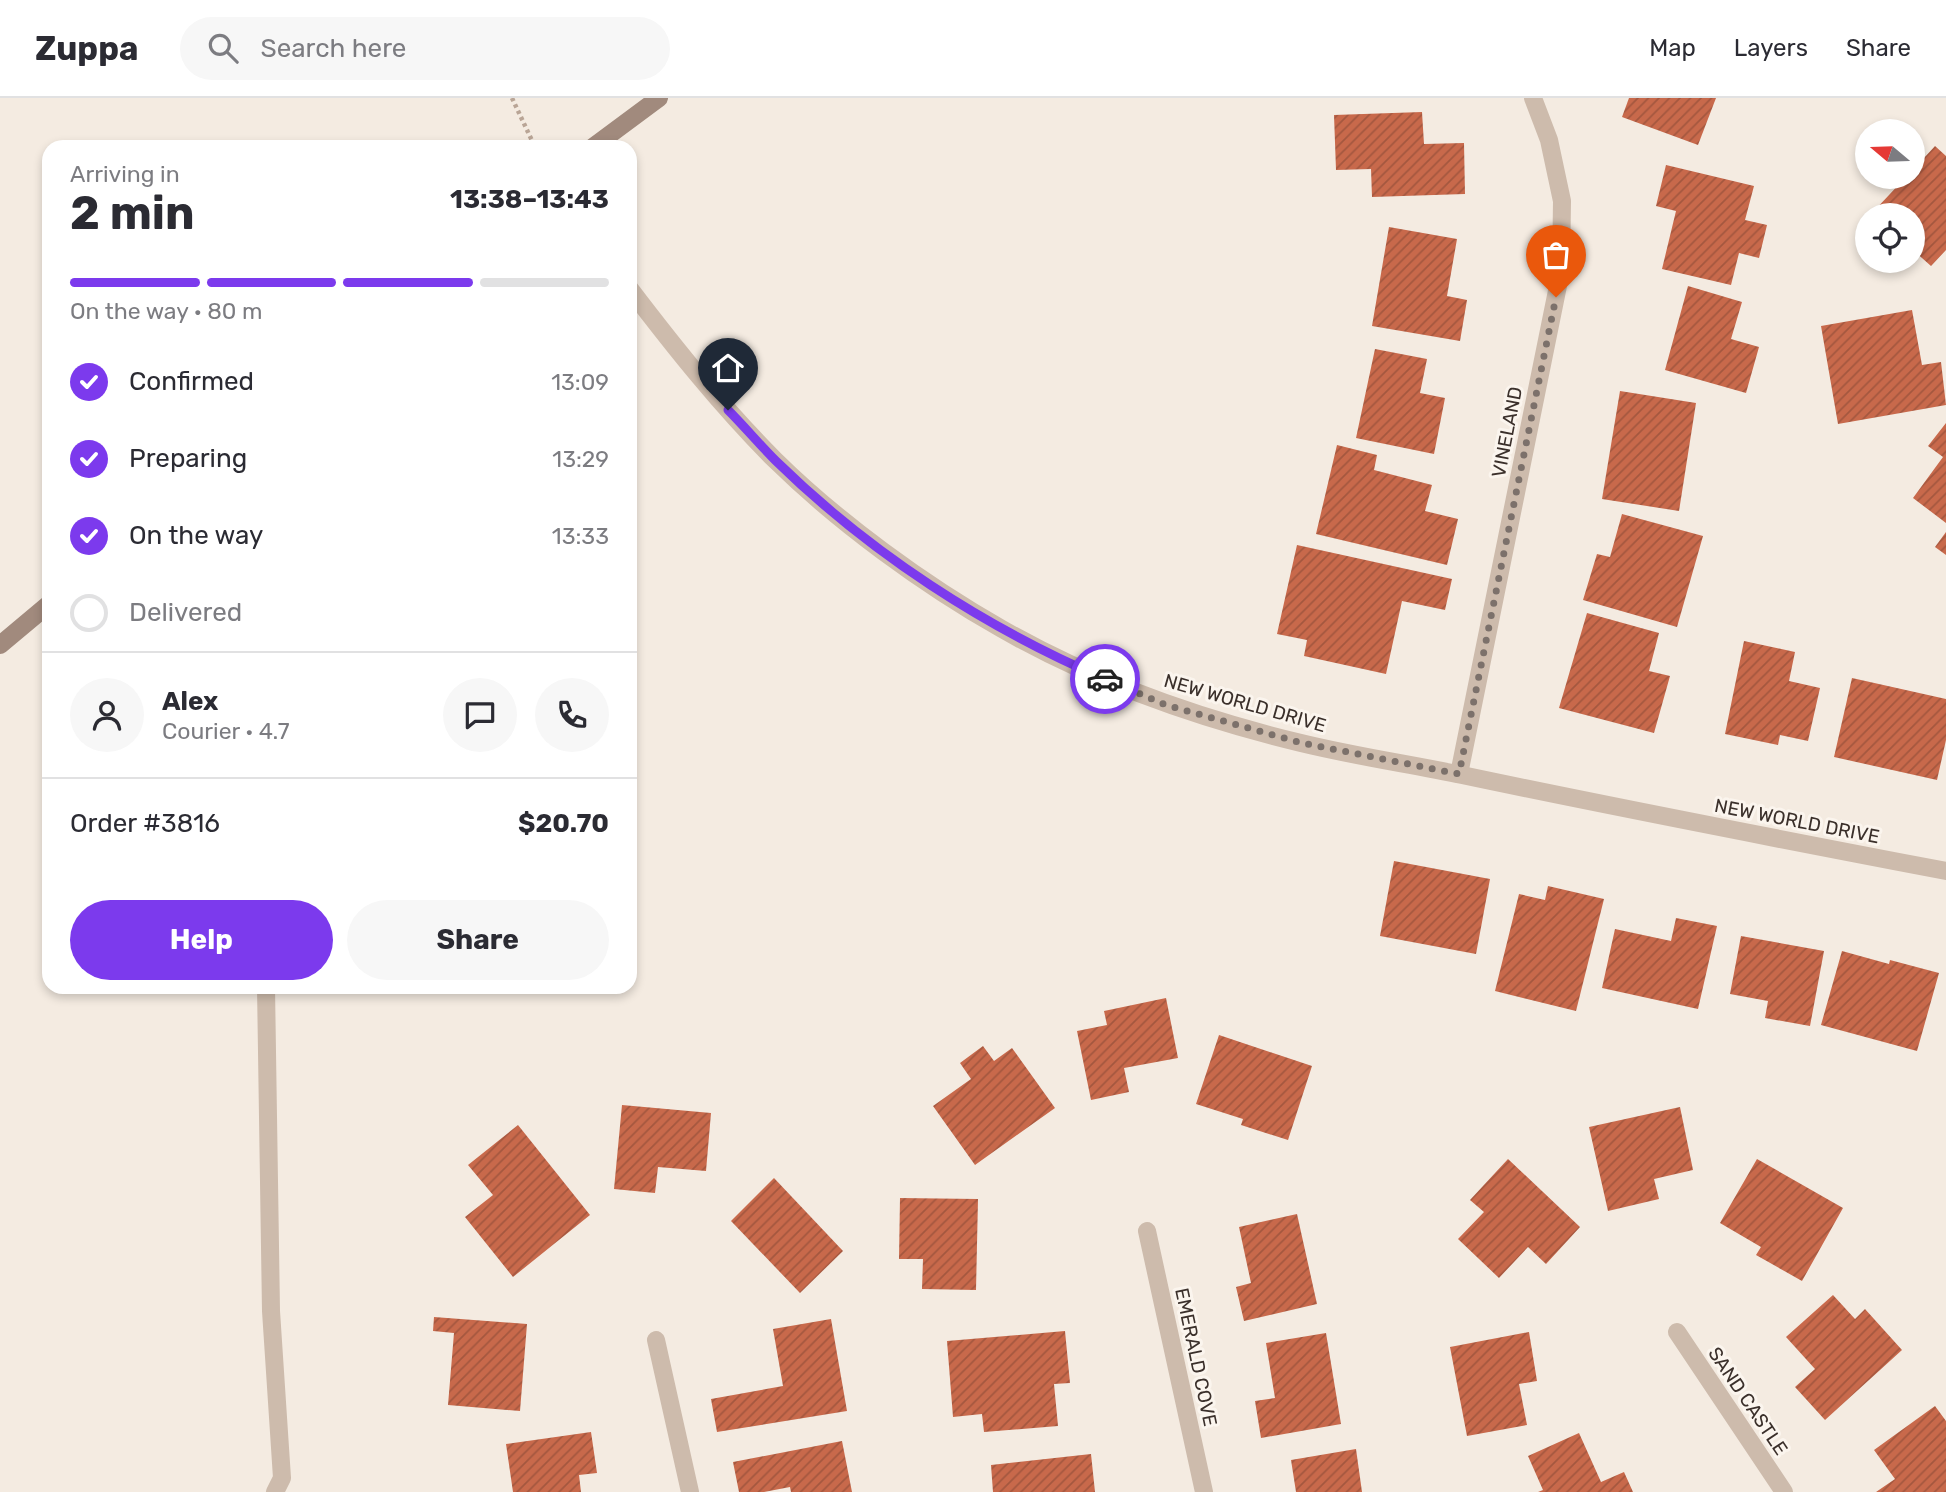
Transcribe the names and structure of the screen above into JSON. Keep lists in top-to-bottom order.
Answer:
{
  "streets": {
    "street": [
      "VINELAND",
      "NEW WORLD DRIVE",
      "EMERALD COVE",
      "SAND CASTLE"
    ]
  },
  "crossings": [
    ["VINELAND", "NEW WORLD DRIVE"]
  ],
  "north": "left",
  "page": {
    "header": "Zuppa",
    "search": "Search here",
    "nav": ["Map", "Layers", "Share"],
    "heading": ["2 min", "Arriving in", "13:38–13:43"],
    "panel": [
      "Alex",
      "Courier · 4.7",
      "Order #3816",
      "$20.70"
    ],
    "bar": "On the way · 80 m",
    "list": [
      ["Confirmed", "13:09"],
      ["Preparing", "13:29"],
      ["On the way", "13:33"],
      "Delivered"
    ],
    "buttons": ["Help", "Share"]
  }
}
